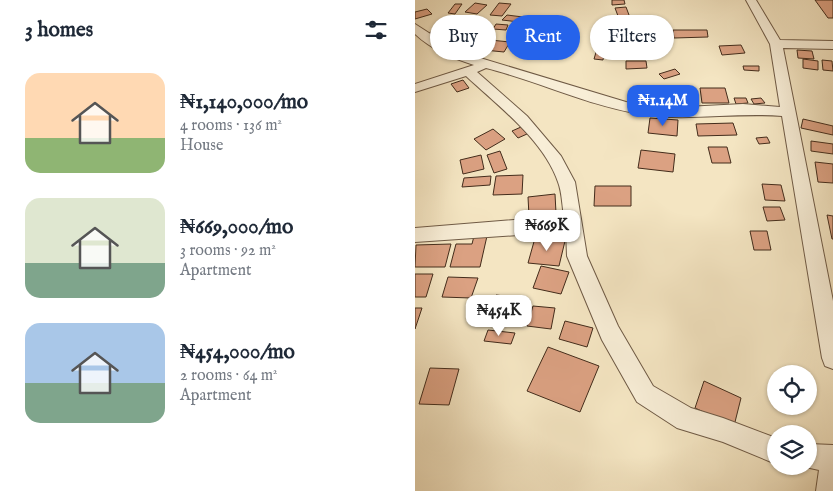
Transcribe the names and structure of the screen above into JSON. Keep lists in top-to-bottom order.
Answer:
{
  "page": {
    "heading": "3 homes",
    "chip": ["Buy", "Rent", "Filters"],
    "list": [
      {
        "name": "₦1,140,000/mo",
        "note": "4 rooms · 136 m² · House"
      },
      {
        "name": "₦669,000/mo",
        "note": "3 rooms · 92 m² · Apartment"
      },
      {
        "name": "₦454,000/mo",
        "note": "2 rooms · 64 m² · Apartment"
      }
    ],
    "price": ["₦1.14M", "₦669K", "₦454K"]
  }
}
